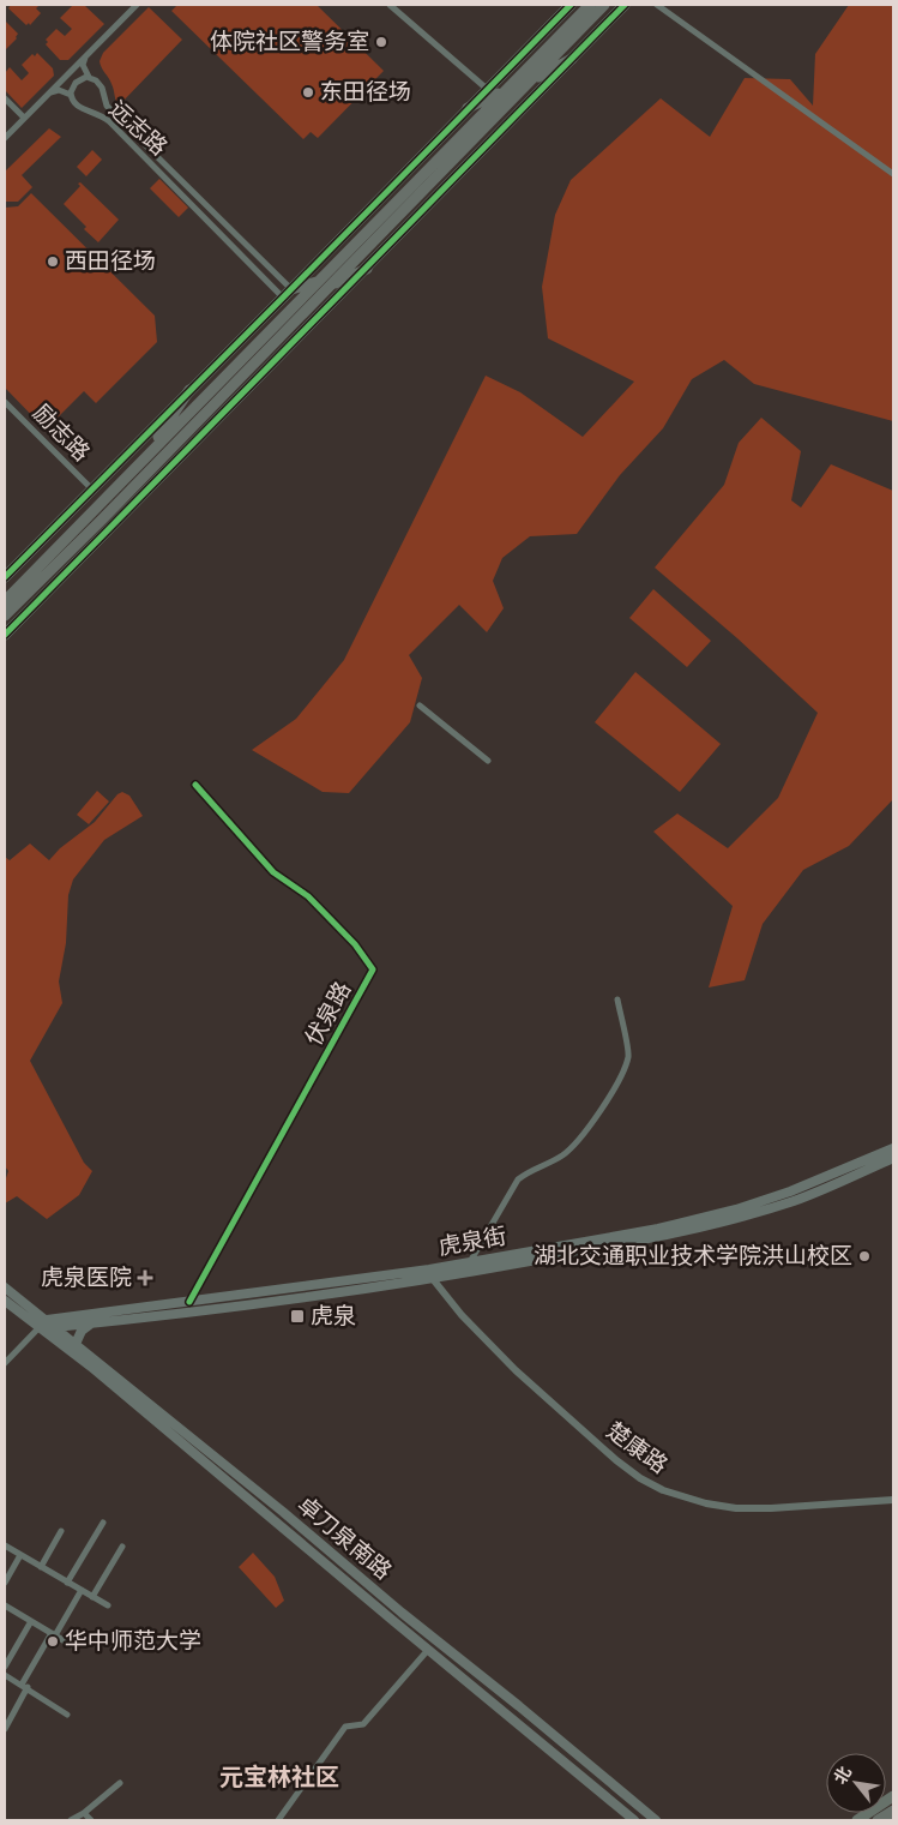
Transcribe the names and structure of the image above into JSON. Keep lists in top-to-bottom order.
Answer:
{
  "streets": {
    "main road": ["虎泉街", "卓刀泉南路"],
    "street": [
      "远志路",
      "励志路",
      "伏泉路",
      "楚康路"
    ]
  },
  "crossings": [
    ["伏泉路", "虎泉街"],
    ["虎泉街", "楚康路"],
    ["虎泉街", "卓刀泉南路"]
  ],
  "districts": ["元宝林社区"],
  "places": {
    "other": [
      "体院社区警务室",
      "东田径场",
      "西田径场",
      "湖北交通职业技术学院洪山校区",
      "华中师范大学"
    ],
    "health": ["虎泉医院"],
    "transit": ["虎泉"]
  },
  "north": "top left"
}
